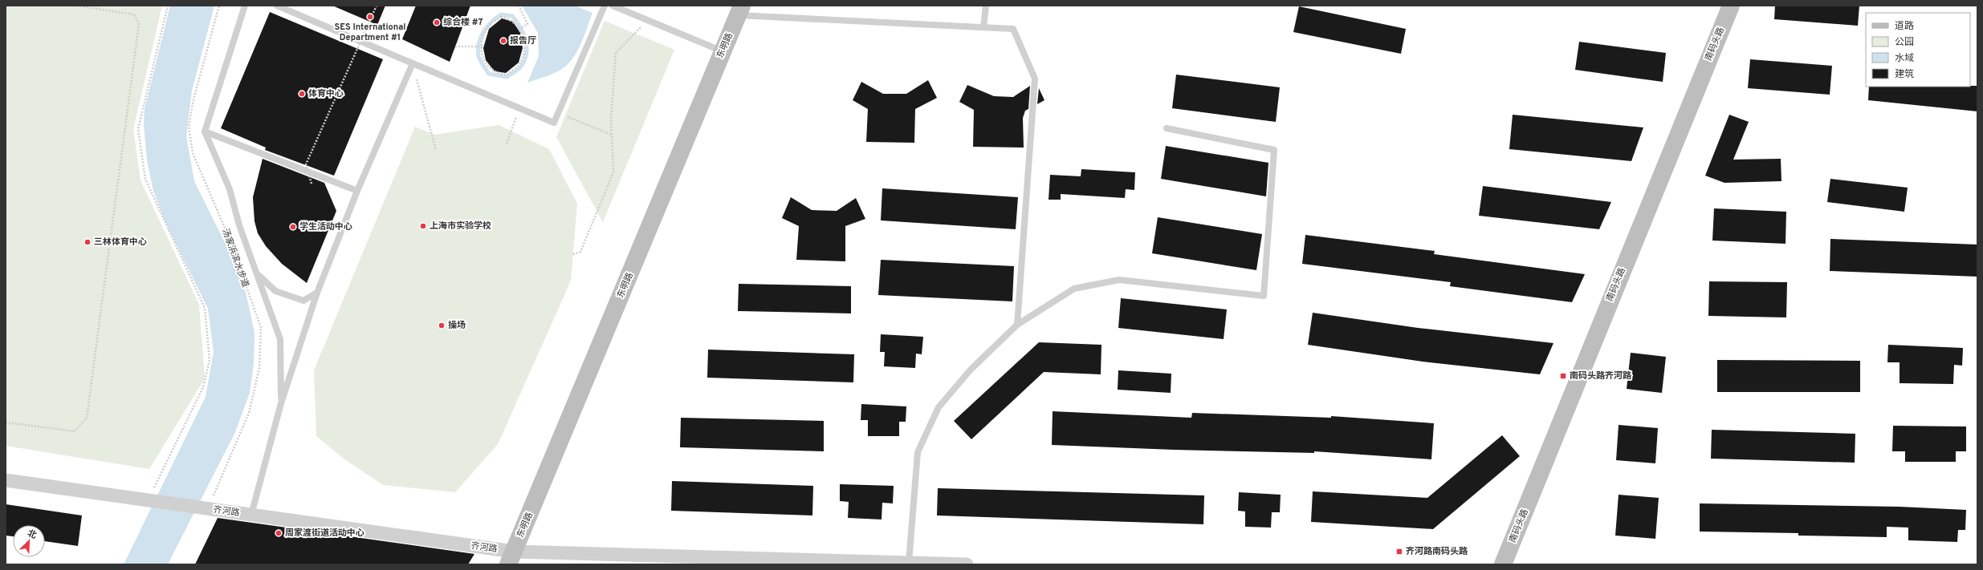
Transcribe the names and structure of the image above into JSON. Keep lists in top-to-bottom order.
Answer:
{
  "streets": {
    "street": ["南码头路", "东明路", "齐河路"],
    "path": ["汤家浜滨水步道"]
  },
  "crossings": [
    ["东明路", "齐河路"],
    ["汤家浜滨水步道", "齐河路"]
  ],
  "places": {
    "other": [
      "SES International Department #1",
      "综合楼 #7",
      "报告厅",
      "体育中心",
      "上海市实验学校",
      "学生活动中心",
      "三林体育中心",
      "操场",
      "周家渡街道活动中心"
    ],
    "transit": ["南码头路齐河路", "齐河路南码头路"]
  },
  "legend": [
    "道路",
    "公园",
    "水域",
    "建筑"
  ],
  "north": "top right"
}
